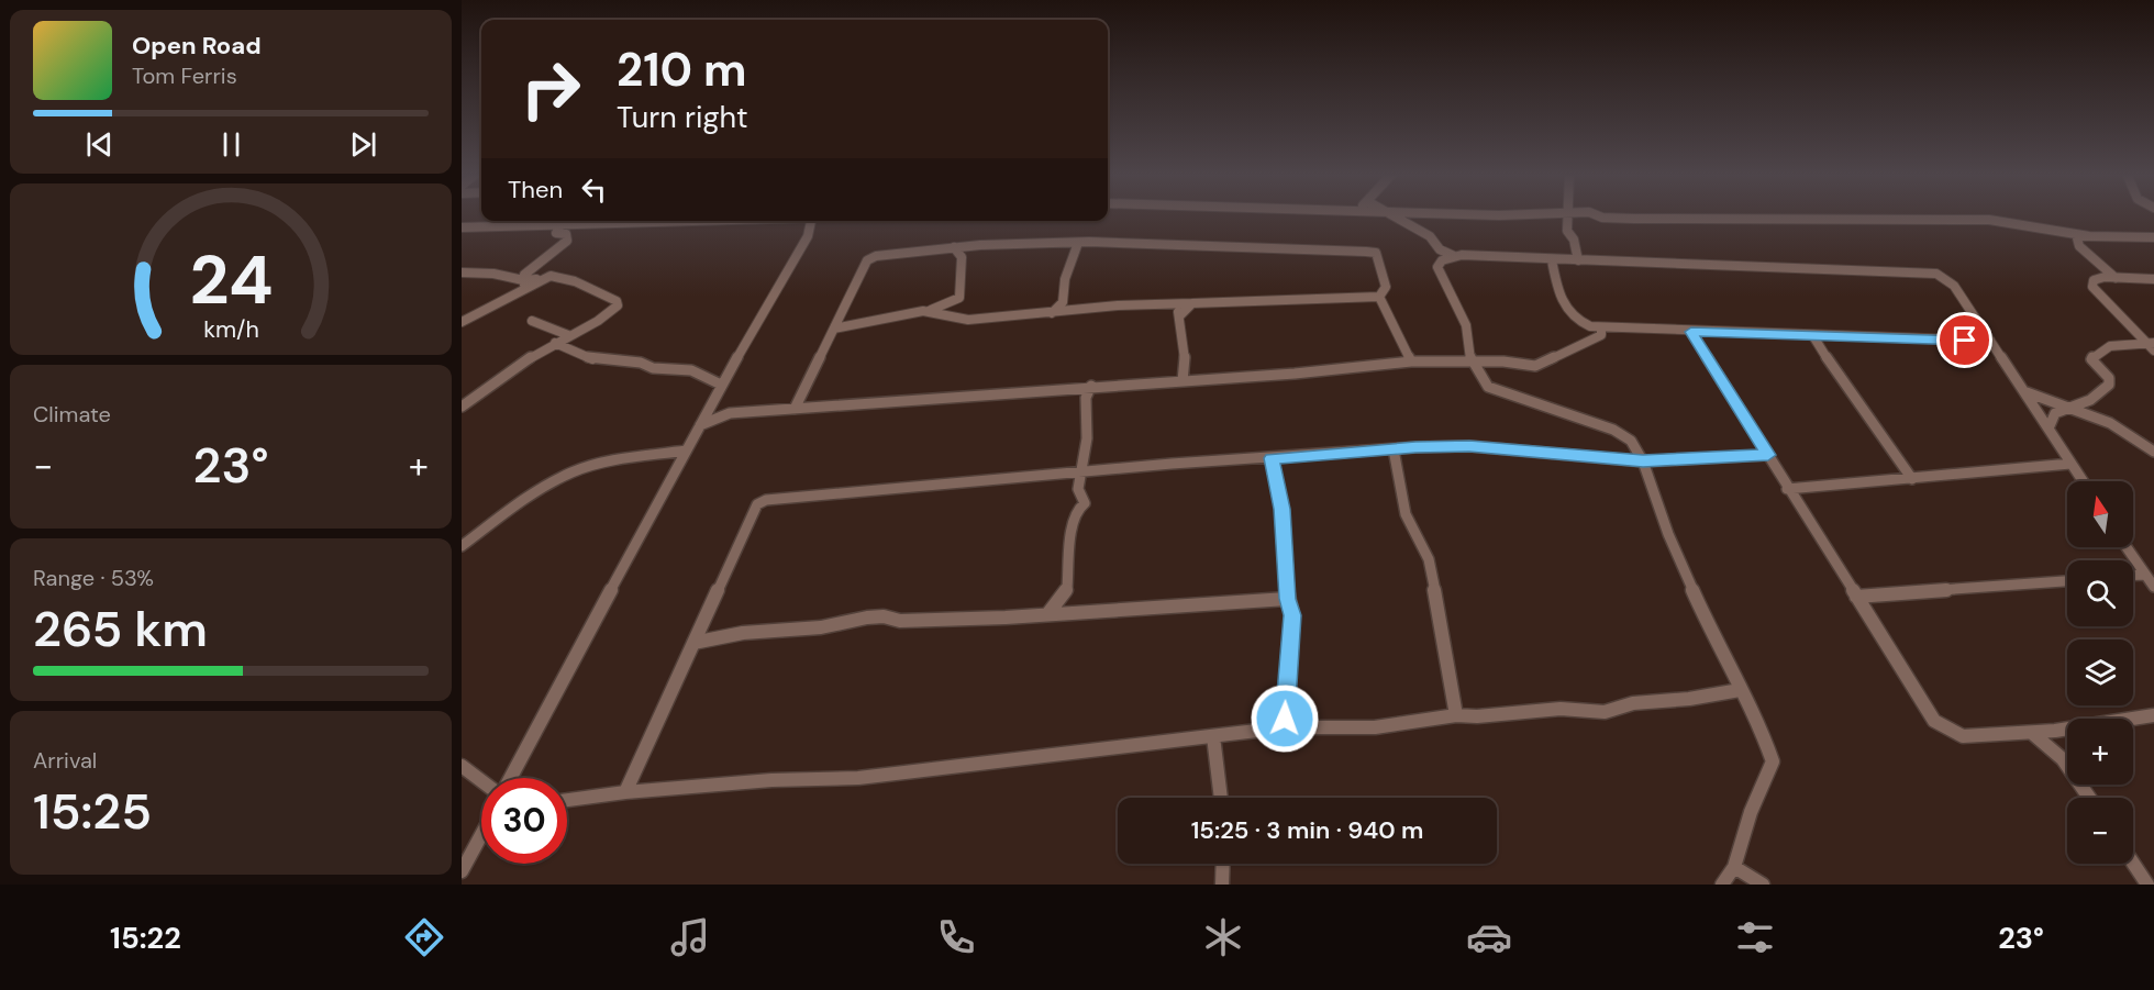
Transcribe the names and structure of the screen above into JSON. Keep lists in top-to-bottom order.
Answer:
{
  "north": "top",
  "page": {
    "turn": ["210 m", "Turn right"],
    "song": ["Open Road", "Tom Ferris"],
    "then": "Then",
    "tile": [
      "Climate",
      ["Range · 53%", "265 km"],
      ["Arrival", "15:25"]
    ],
    "heat": ["−", "23°", "+"],
    "map_buttons": ["+", "−"],
    "limit": "30",
    "trip": "15:25 · 3 min · 940 m",
    "tabs": ["15:22", "23°"],
    "gauge": ["24", "km/h"]
  }
}
